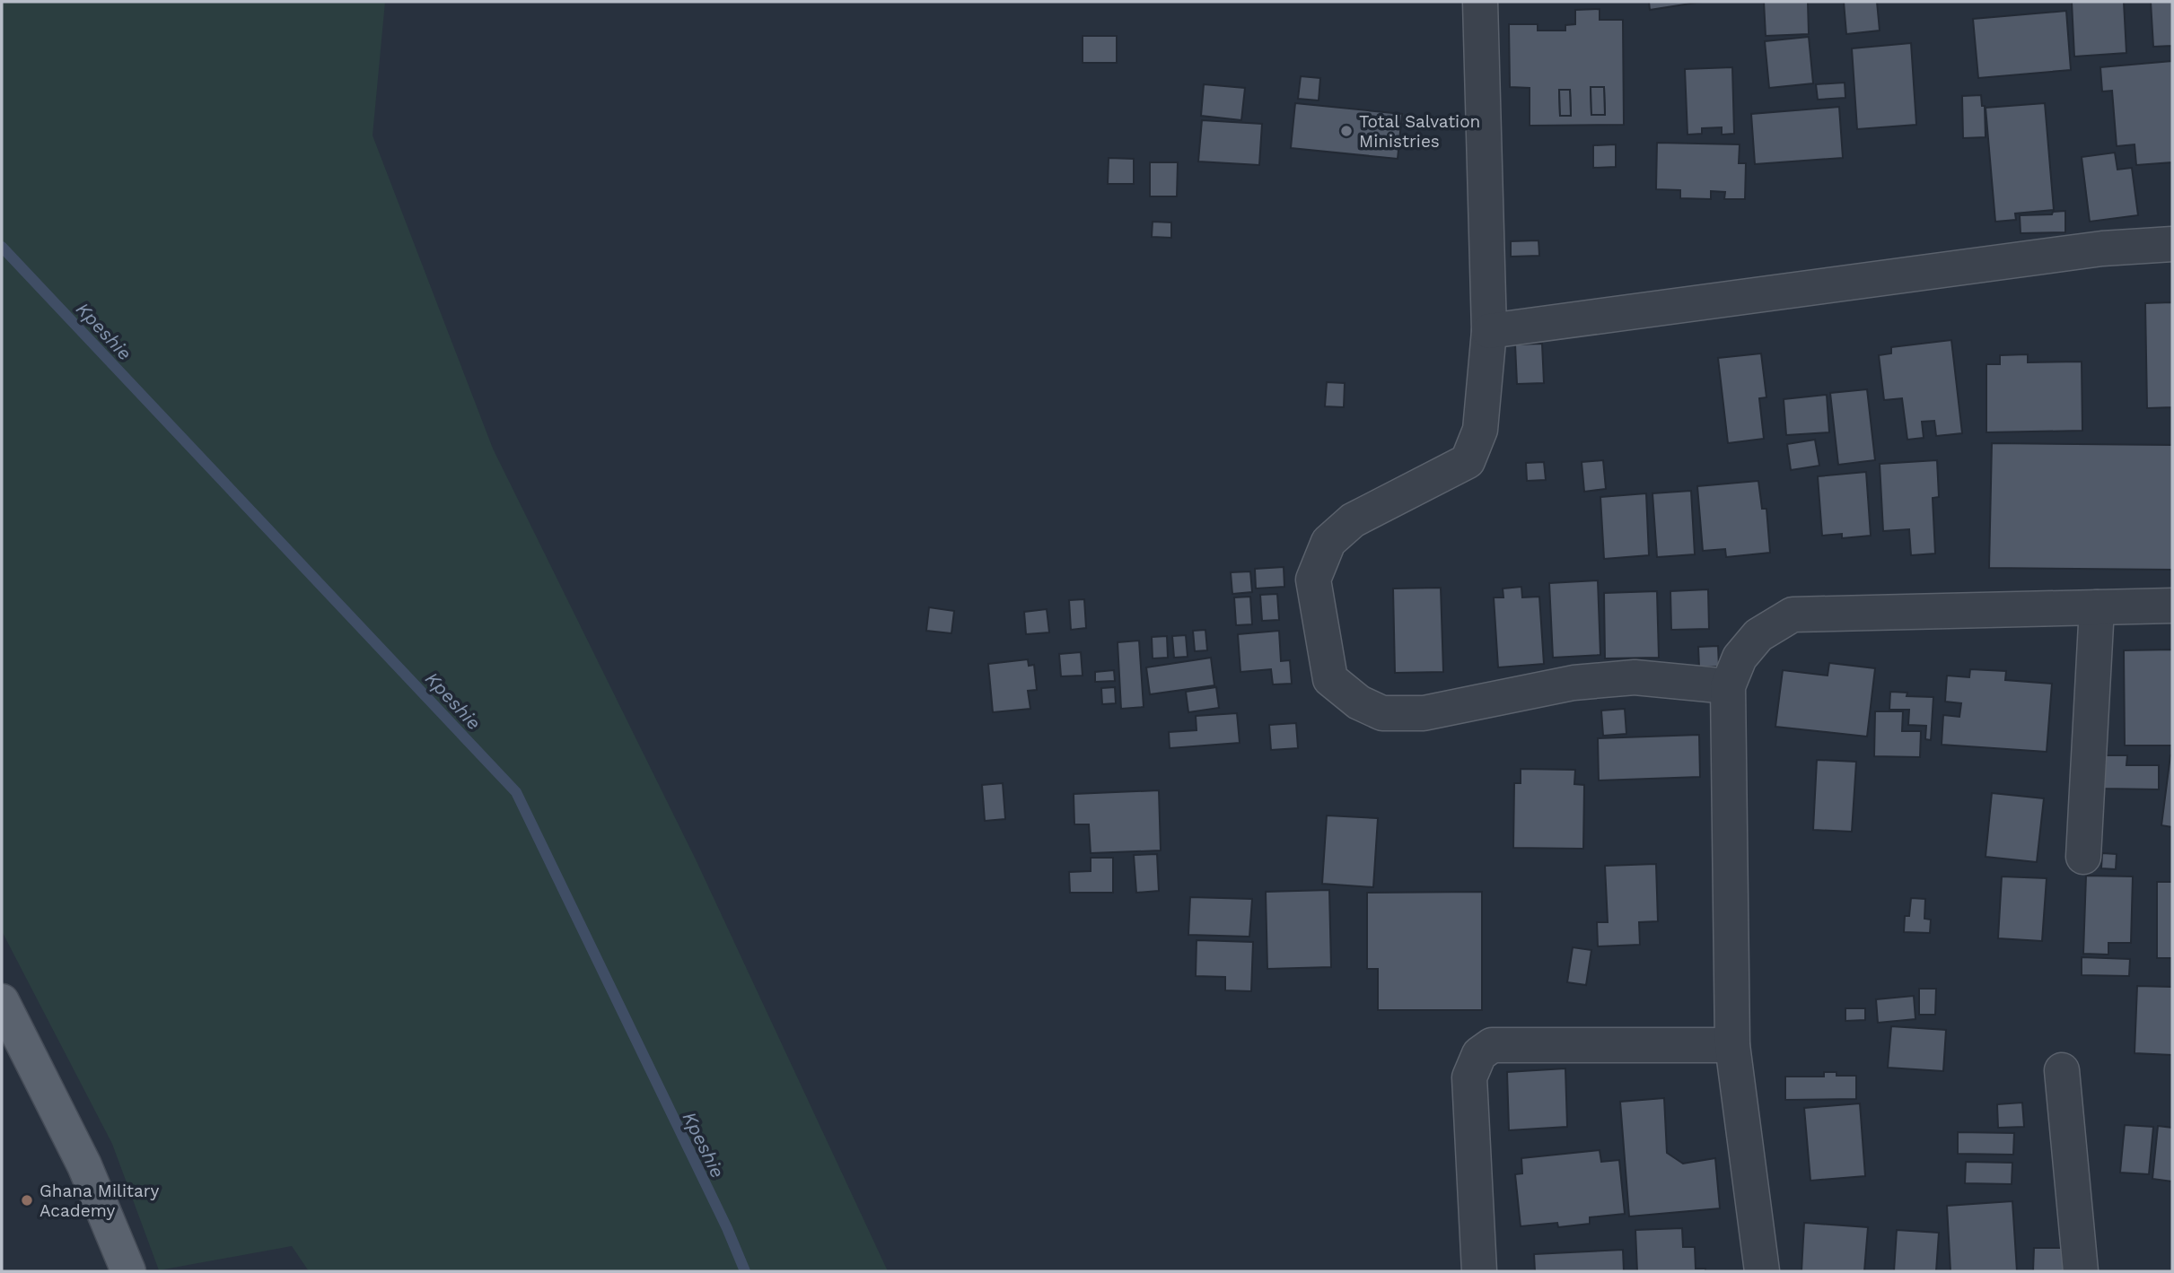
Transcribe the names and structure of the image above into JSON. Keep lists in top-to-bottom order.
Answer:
{
  "water": ["Kpeshie"],
  "places": ["Total Salvation Ministries", "Ghana Military Academy"]
}
